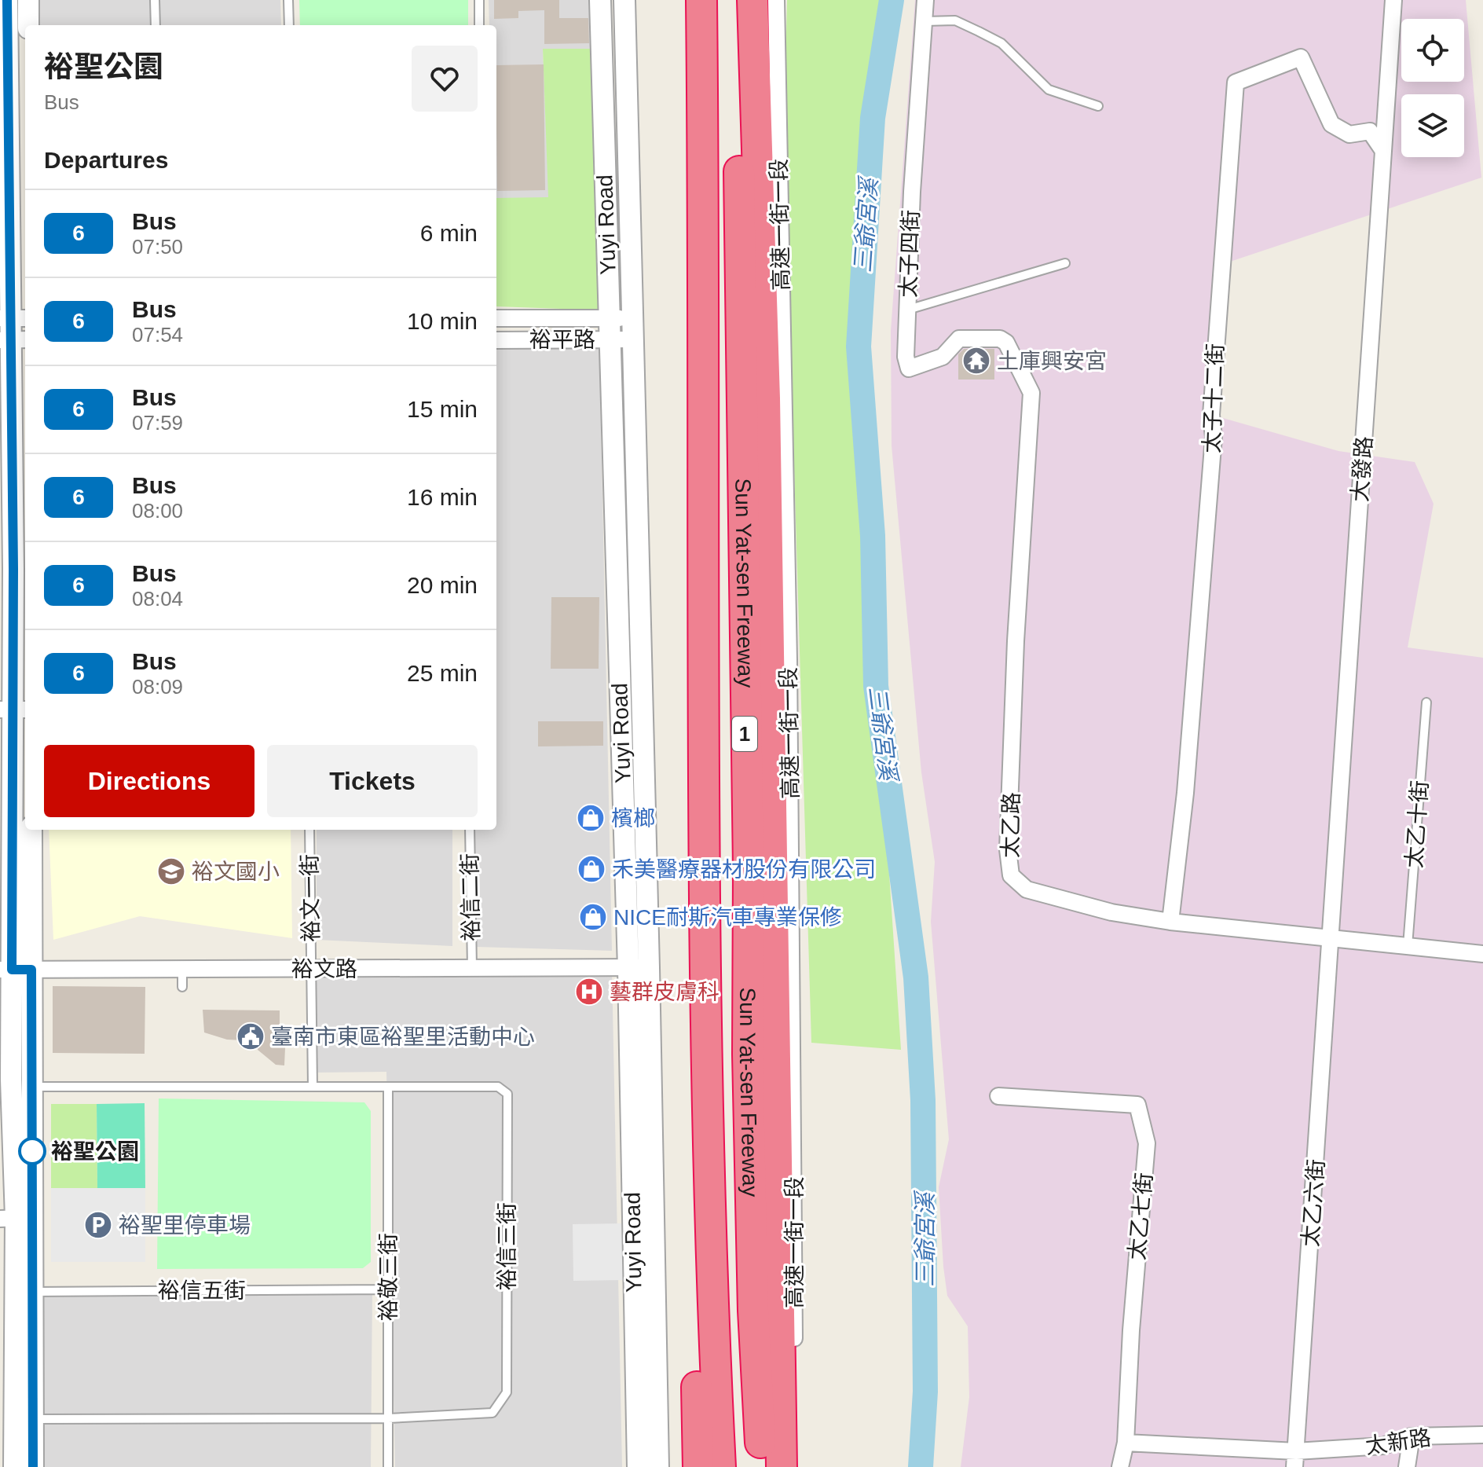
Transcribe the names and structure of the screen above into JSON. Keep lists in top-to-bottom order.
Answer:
{
  "streets": {
    "highway": ["Sun Yat-sen Freeway", "1"],
    "street": [
      "Yuyi Road",
      "高速一街一段",
      "太子四街",
      "裕平路",
      "太子十二街",
      "大發路",
      "太乙路",
      "裕文路",
      "太乙六街",
      "太乙七街",
      "太新路"
    ],
    "lane": [
      "太乙十街",
      "裕信二街",
      "裕文一街",
      "裕信三街",
      "裕敬三街",
      "裕信五街"
    ]
  },
  "crossings": [
    ["Yuyi Road", "裕平路"],
    ["Yuyi Road", "裕文路"],
    ["高速一街一段", "Sun Yat-sen Freeway"],
    ["太子四街", "太乙路"],
    ["太子十二街", "大發路"],
    ["太子十二街", "太乙路"],
    ["大發路", "太乙路"],
    ["大發路", "太乙六街"],
    ["太乙十街", "太乙路"],
    ["太乙路", "太乙六街"],
    ["裕信二街", "裕文路"],
    ["裕文一街", "裕文路"],
    ["裕文一街", "裕信三街"],
    ["太乙六街", "太新路"],
    ["太乙七街", "太新路"],
    ["裕信三街", "裕敬三街"],
    ["裕敬三街", "裕信五街"]
  ],
  "water": ["三爺宮溪"],
  "places": {
    "temple": ["土庫興安宮"],
    "shop": ["檳榔", "禾美醫療器材股份有限公司", "NICE耐斯汽車專業保修"],
    "school or university": ["裕文國小"],
    "hospital": ["藝群皮膚科"],
    "public building": ["臺南市東區裕聖里活動中心"],
    "other": ["裕聖公園"],
    "parking": ["裕聖里停車場"]
  },
  "lines": ["bus line 6"],
  "page": {
    "heading": [
      ["裕聖公園", "Bus"],
      "Departures"
    ],
    "list": [
      {
        "mark": "6",
        "name": "Bus",
        "note": "07:50",
        "value": "6 min"
      },
      {
        "mark": "6",
        "name": "Bus",
        "note": "07:54",
        "value": "10 min"
      },
      {
        "mark": "6",
        "name": "Bus",
        "note": "07:59",
        "value": "15 min"
      },
      {
        "mark": "6",
        "name": "Bus",
        "note": "08:00",
        "value": "16 min"
      },
      {
        "mark": "6",
        "name": "Bus",
        "note": "08:04",
        "value": "20 min"
      },
      {
        "mark": "6",
        "name": "Bus",
        "note": "08:09",
        "value": "25 min"
      }
    ],
    "buttons": ["Directions", "Tickets"]
  }
}
